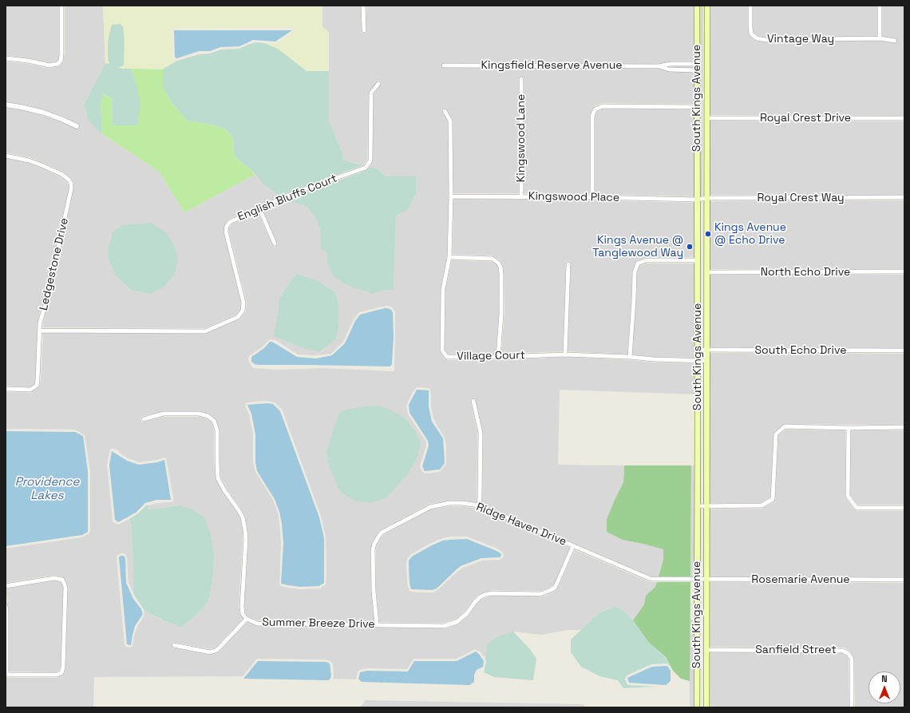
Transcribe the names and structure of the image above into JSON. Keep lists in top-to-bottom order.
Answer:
{
  "streets": {
    "main road": ["South Kings Avenue"],
    "street": [
      "Vintage Way",
      "Kingsfield Reserve Avenue",
      "Royal Crest Drive",
      "Kingswood Lane",
      "Kingswood Place",
      "English Bluffs Court",
      "Royal Crest Way",
      "Ledgestone Drive",
      "North Echo Drive",
      "South Echo Drive",
      "Village Court",
      "Ridge Haven Drive",
      "Rosemarie Avenue",
      "Summer Breeze Drive",
      "Sanfield Street"
    ]
  },
  "crossings": [
    ["Kingsfield Reserve Avenue", "South Kings Avenue"],
    ["South Kings Avenue", "Royal Crest Drive"],
    ["South Kings Avenue", "Kingswood Place"],
    ["South Kings Avenue", "Royal Crest Way"],
    ["South Kings Avenue", "North Echo Drive"],
    ["South Kings Avenue", "South Echo Drive"],
    ["South Kings Avenue", "Village Court"],
    ["South Kings Avenue", "Ridge Haven Drive"],
    ["South Kings Avenue", "Rosemarie Avenue"],
    ["South Kings Avenue", "Sanfield Street"],
    ["Kingswood Lane", "Kingswood Place"],
    ["Kingswood Place", "Royal Crest Way"],
    ["Kingswood Place", "Village Court"],
    ["English Bluffs Court", "Ledgestone Drive"],
    ["Ridge Haven Drive", "Rosemarie Avenue"],
    ["Ridge Haven Drive", "Summer Breeze Drive"]
  ],
  "water": ["Providence Lakes"],
  "places": ["Kings Avenue @ Echo Drive", "Kings Avenue @ Tanglewood Way"],
  "north": "top"
}
